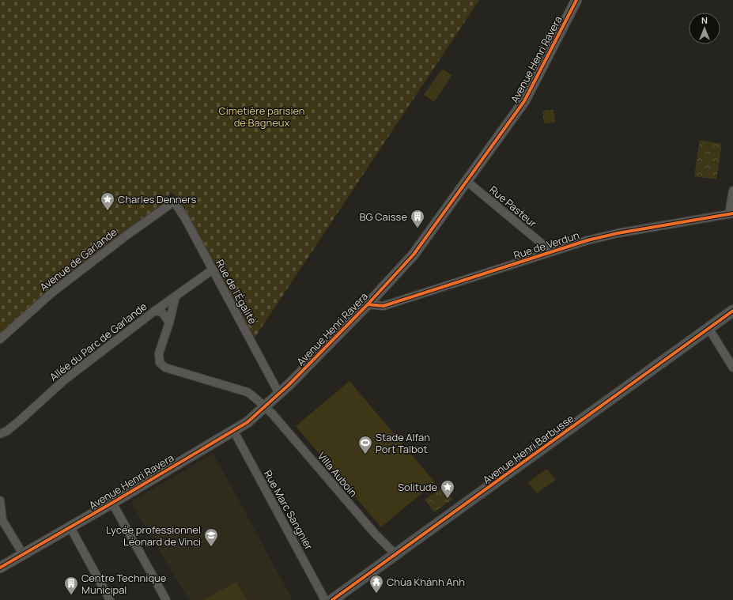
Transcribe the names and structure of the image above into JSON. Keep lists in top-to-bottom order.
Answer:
{
  "streets": {
    "main road": ["Avenue Henri Barbusse"],
    "street": [
      "Avenue Henri Ravera",
      "Rue Pasteur",
      "Rue de Verdun",
      "Avenue de Garlande",
      "Rue de l'Égalité",
      "Allée du Parc de Garlande",
      "Villa Auboin",
      "Rue Marc Sangnier"
    ]
  },
  "crossings": [
    ["Avenue Henri Ravera", "Rue Pasteur"],
    ["Avenue Henri Ravera", "Rue de Verdun"],
    ["Avenue Henri Ravera", "Rue de l'Égalité"],
    ["Avenue Henri Ravera", "Villa Auboin"],
    ["Avenue Henri Ravera", "Rue Marc Sangnier"],
    ["Avenue de Garlande", "Rue de l'Égalité"],
    ["Rue de l'Égalité", "Allée du Parc de Garlande"],
    ["Allée du Parc de Garlande", "Villa Auboin"],
    ["Avenue Henri Barbusse", "Villa Auboin"]
  ],
  "parks": ["Cimetière parisien de Bagneux"],
  "places": {
    "place": ["Charles Denners", "Solitude"],
    "building": ["BG Caisse", "Centre Technique Municipal"],
    "sports": ["Stade Alfan Port Talbot"],
    "school or university": ["Lycée professionnel Léonard de Vinci"],
    "temple": ["Chùa Khánh Anh"]
  },
  "north": "top"
}
